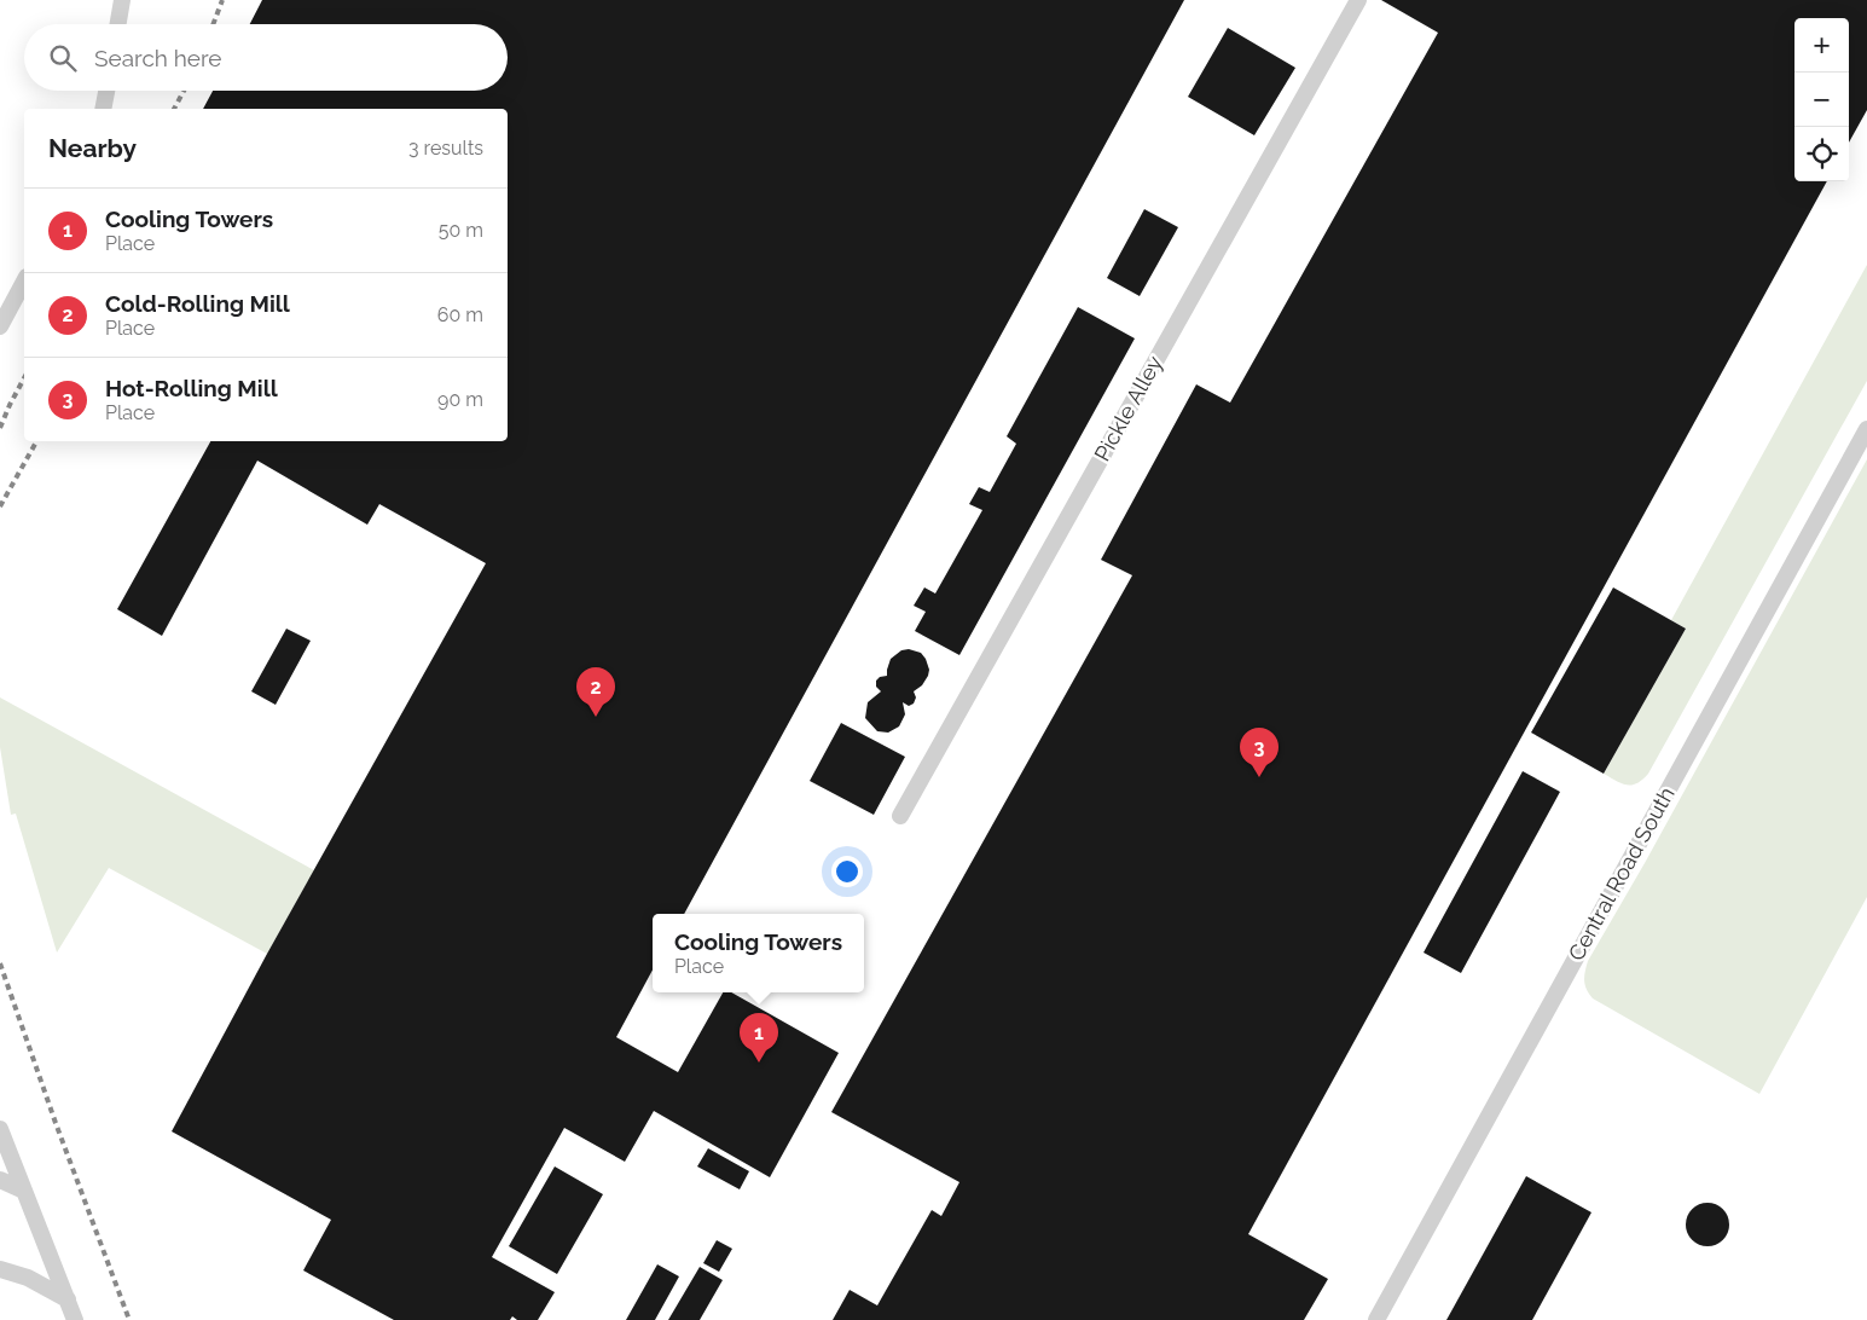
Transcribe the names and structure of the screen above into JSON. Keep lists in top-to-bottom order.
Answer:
{
  "streets": {
    "lane": ["Pickle Alley", "Central Road South"]
  },
  "page": {
    "map_buttons": ["+", "−"],
    "search": "Search here",
    "heading": ["Nearby", "3 results"],
    "list": [
      {
        "mark": "1",
        "name": "Cooling Towers",
        "note": "Place",
        "value": "50 m"
      },
      {
        "mark": "2",
        "name": "Cold-Rolling Mill",
        "note": "Place",
        "value": "60 m"
      },
      {
        "mark": "3",
        "name": "Hot-Rolling Mill",
        "note": "Place",
        "value": "90 m"
      }
    ],
    "pins": ["2", "3", "1"],
    "popup": ["Cooling Towers", "Place"]
  }
}
